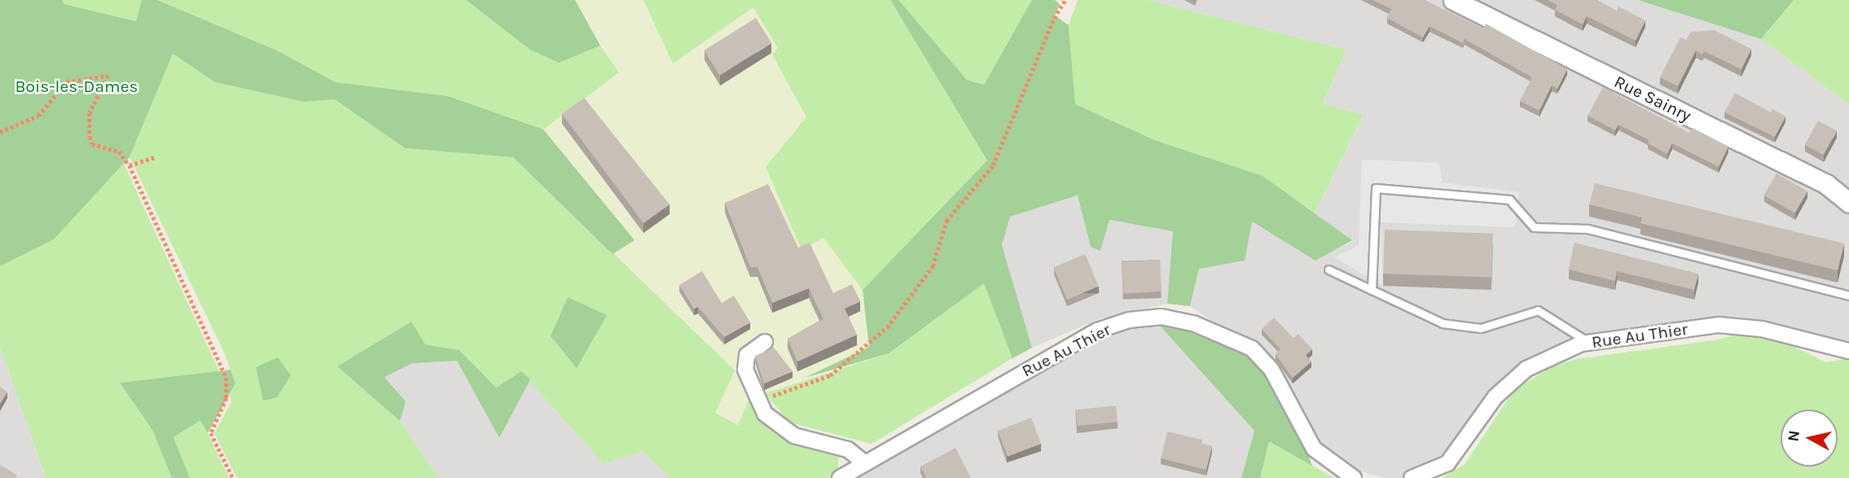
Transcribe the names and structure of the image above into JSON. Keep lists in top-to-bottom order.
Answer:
{
  "streets": {
    "street": ["Rue Sainry", "Rue Au Thier"]
  },
  "parks": ["Bois-les-Dames"],
  "north": "left"
}
